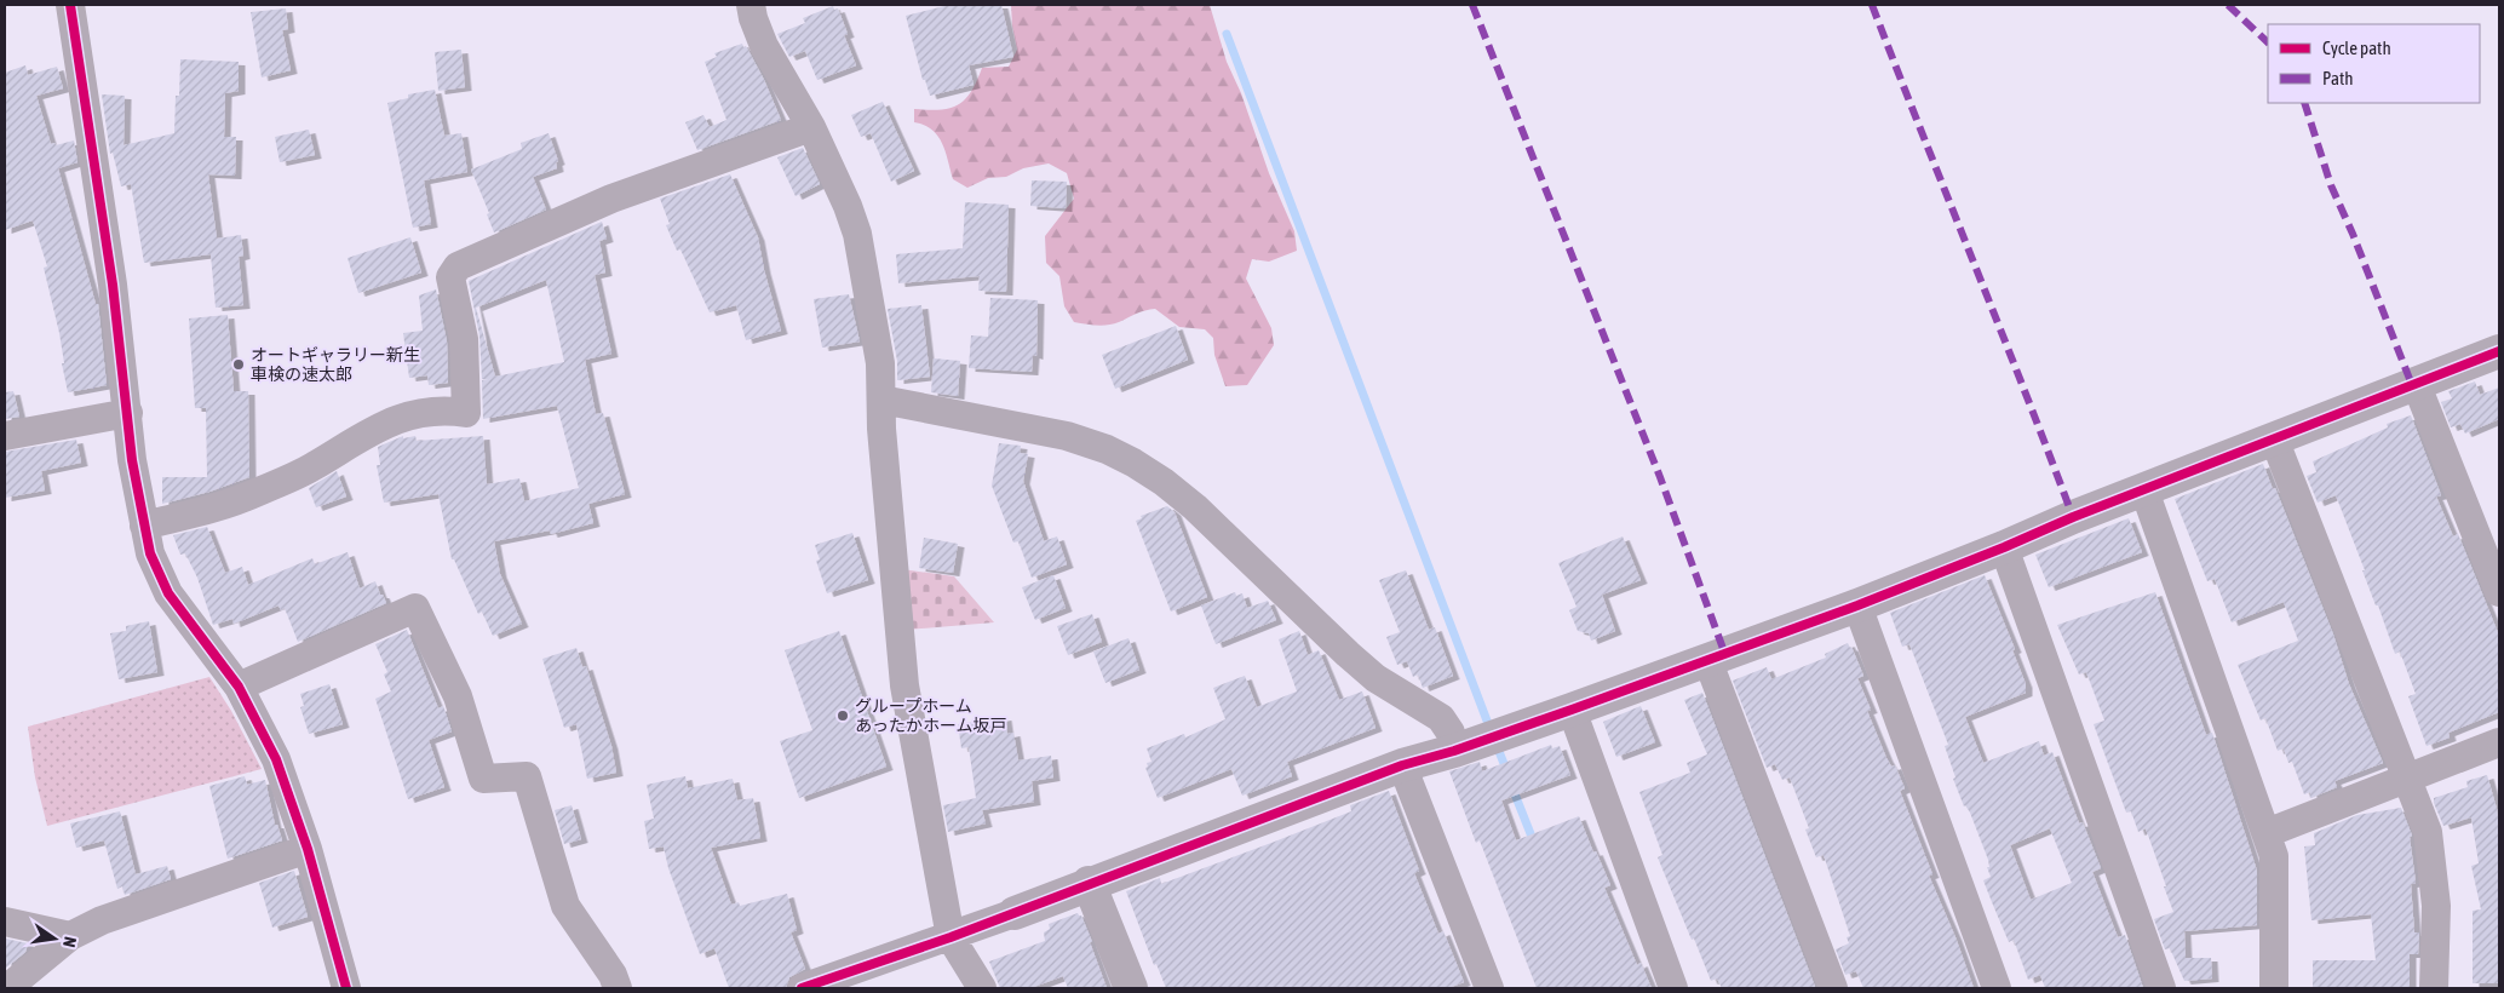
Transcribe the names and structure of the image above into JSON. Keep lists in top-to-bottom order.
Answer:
{
  "places": ["オートギャラリー新生 車検の速太郎", "グループホーム あったかホーム坂戸"],
  "legend": ["Cycle path", "Path"],
  "north": "right"
}
